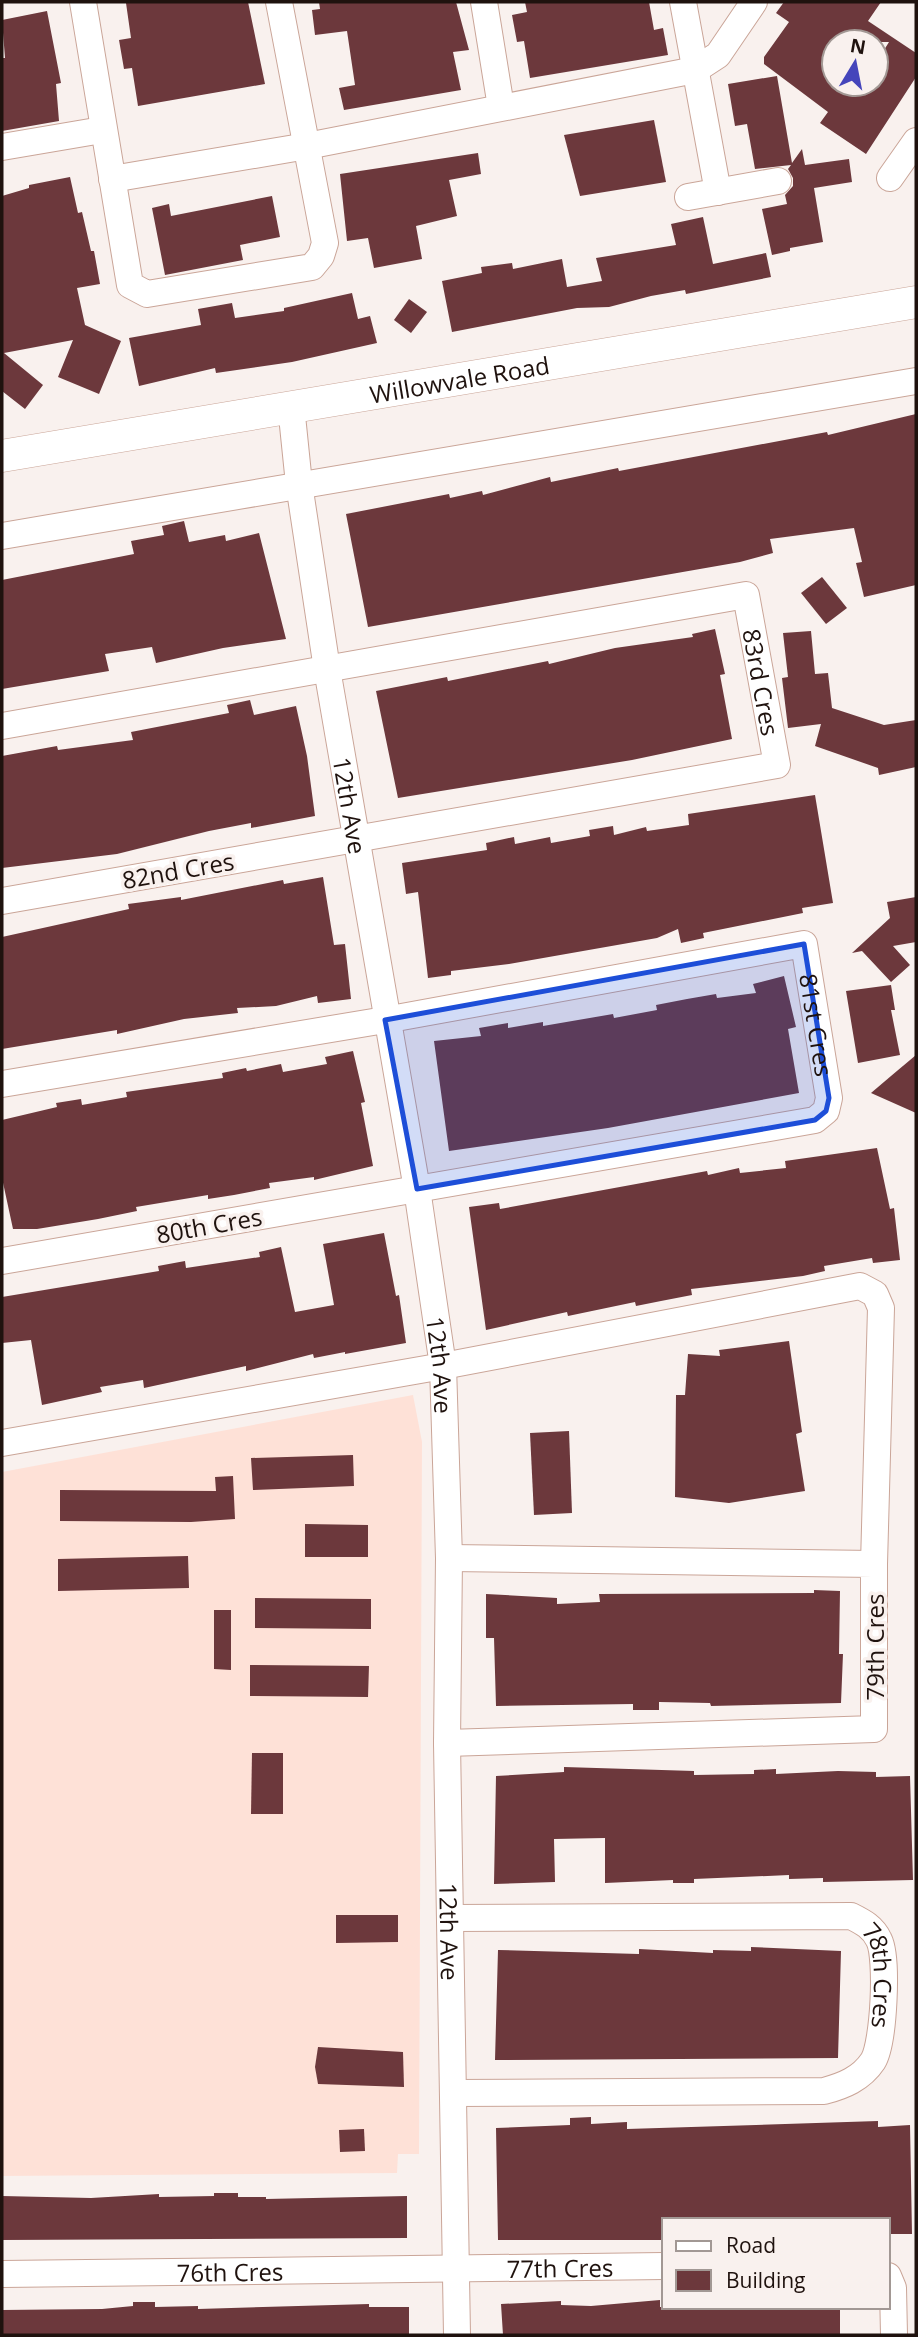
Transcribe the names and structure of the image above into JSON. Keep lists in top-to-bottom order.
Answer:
{
  "streets": {
    "street": [
      "Willowvale Road",
      "83rd Cres",
      "12th Ave",
      "82nd Cres",
      "81st Cres",
      "80th Cres",
      "79th Cres",
      "78th Cres",
      "77th Cres",
      "76th Cres"
    ]
  },
  "crossings": [
    ["Willowvale Road", "12th Ave"],
    ["83rd Cres", "12th Ave"],
    ["83rd Cres", "82nd Cres"],
    ["12th Ave", "82nd Cres"],
    ["12th Ave", "81st Cres"],
    ["12th Ave", "80th Cres"],
    ["12th Ave", "79th Cres"],
    ["12th Ave", "78th Cres"],
    ["12th Ave", "77th Cres"],
    ["12th Ave", "76th Cres"],
    ["81st Cres", "80th Cres"],
    ["77th Cres", "76th Cres"]
  ],
  "legend": ["Road", "Building"],
  "north": "top"
}
